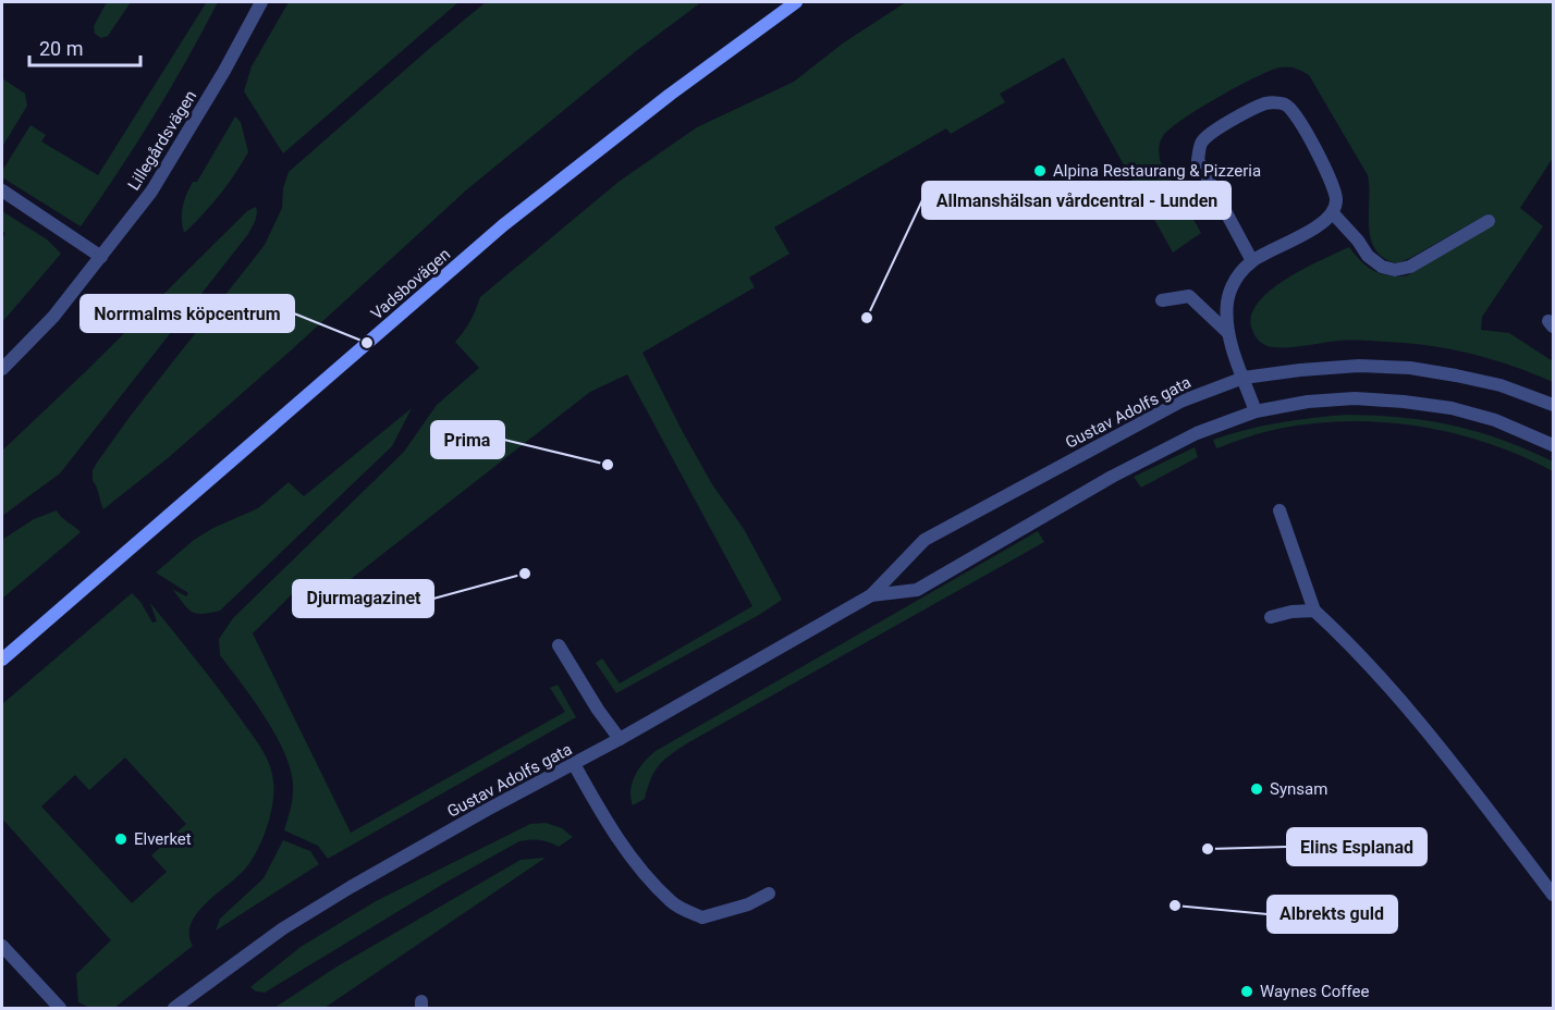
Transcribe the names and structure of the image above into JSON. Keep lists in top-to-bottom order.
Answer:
{
  "streets": {
    "main road": ["Vadsbovägen"],
    "street": ["Lillegårdsvägen", "Gustav Adolfs gata"]
  },
  "places": [
    "Alpina Restaurang & Pizzeria",
    "Allmanshälsan vårdcentral - Lunden",
    "Norrmalms köpcentrum",
    "Prima",
    "Djurmagazinet",
    "Synsam",
    "Elverket",
    "Elins Esplanad",
    "Albrekts guld",
    "Waynes Coffee"
  ],
  "scale_bar": "20 m"
}
